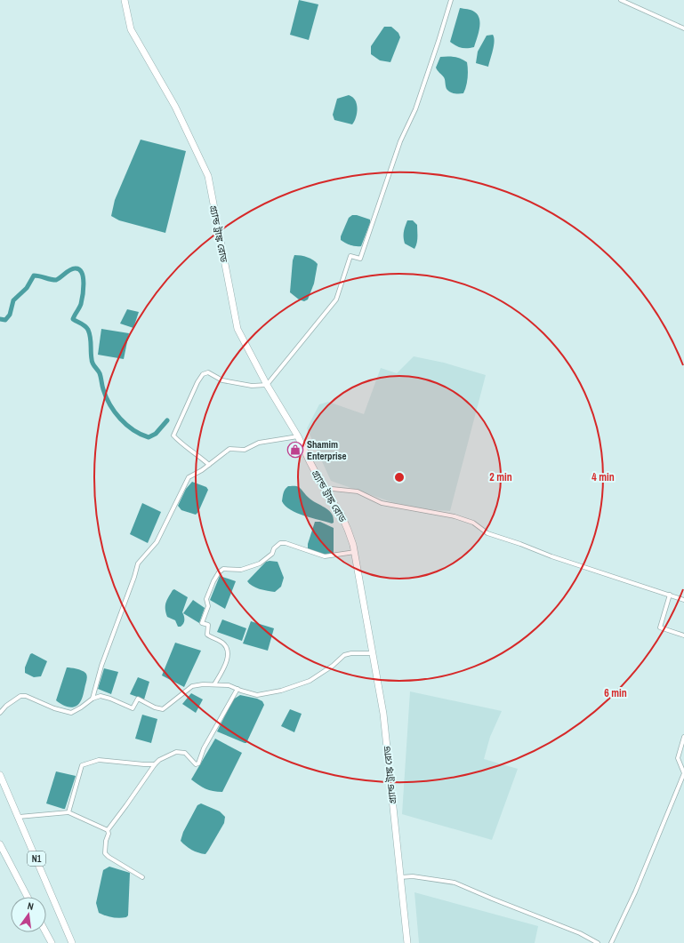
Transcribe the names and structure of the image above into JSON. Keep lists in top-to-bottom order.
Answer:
{
  "streets": {
    "highway": ["গ্র্যান্ড ট্রাঙ্ক রোড", "N1"]
  },
  "places": {
    "shop": ["Shamim Enterprise"]
  },
  "north": "top",
  "rings": ["2 min", "4 min", "6 min"]
}
